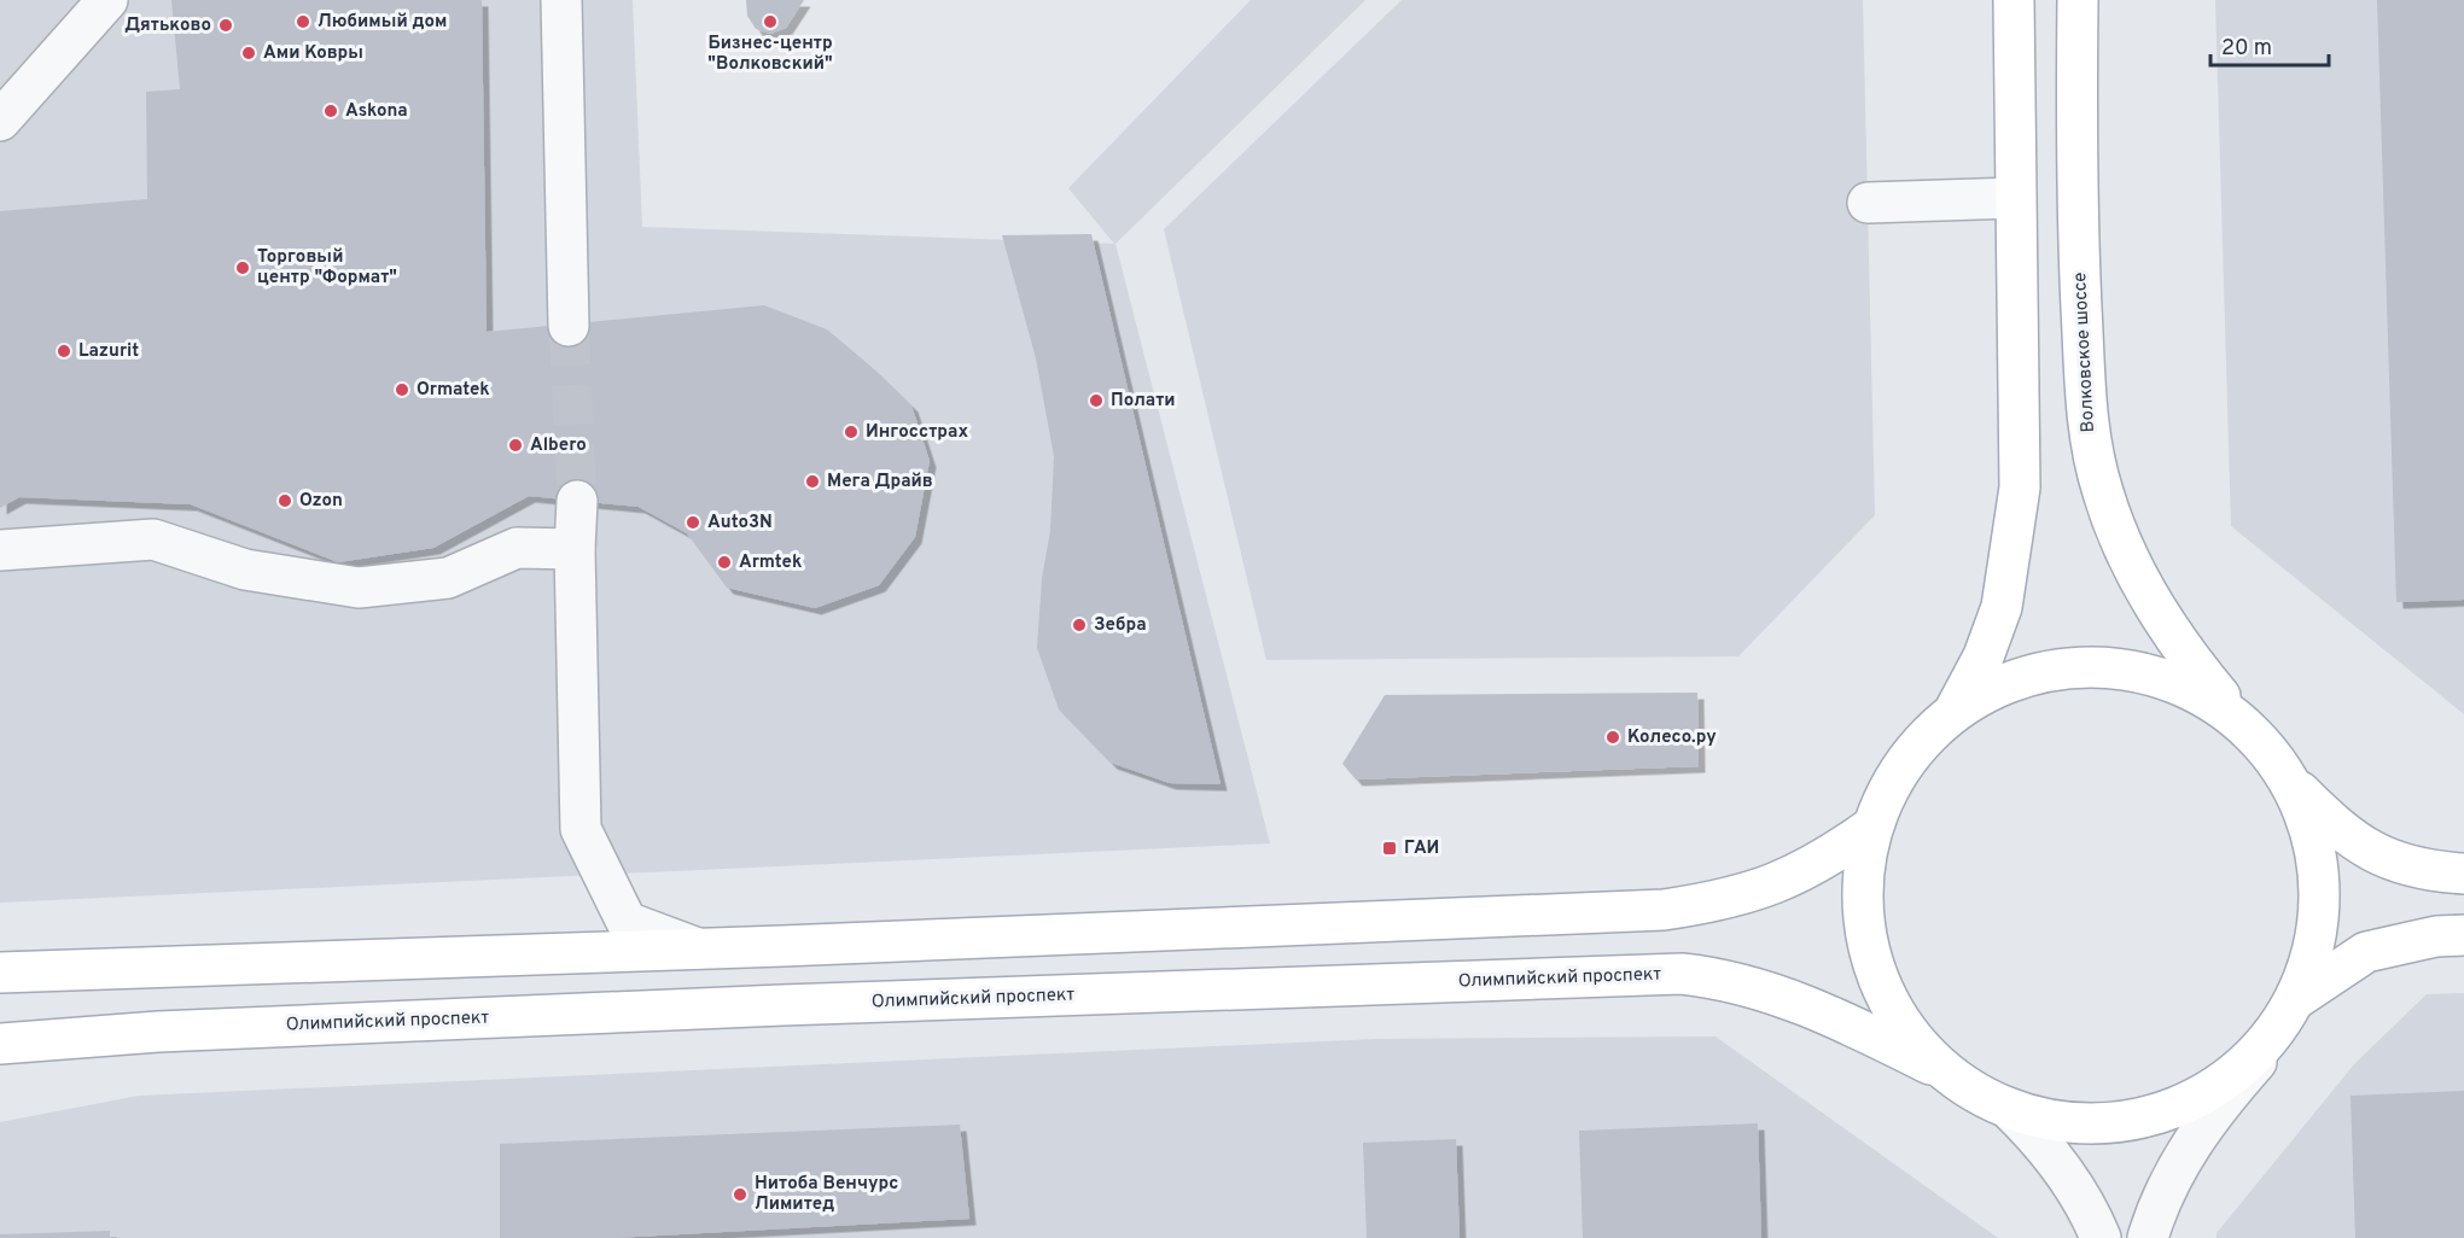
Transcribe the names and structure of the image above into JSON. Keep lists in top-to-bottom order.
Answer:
{
  "streets": {
    "main road": ["Волковское шоссе", "Олимпийский проспект"]
  },
  "places": {
    "other": [
      "Любимый дом",
      "Бизнес-центр \"Волковский\"",
      "Дятьково",
      "Ами Ковры",
      "Askona",
      "Торговый центр \"Формат\"",
      "Lazurit",
      "Ormatek",
      "Полати",
      "Ингосстрах",
      "Albero",
      "Мега Драйв",
      "Ozon",
      "Auto3N",
      "Armtek",
      "Зебра",
      "Колесо.ру",
      "Нитоба Венчурс Лимитед"
    ],
    "transit": ["ГАИ"]
  },
  "scale_bar": "20 m"
}
